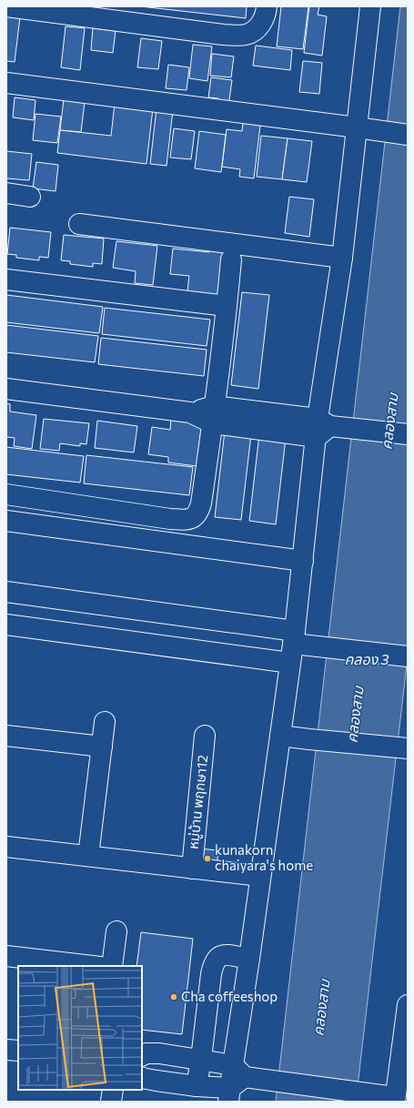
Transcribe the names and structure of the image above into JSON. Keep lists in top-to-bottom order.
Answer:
{
  "streets": {
    "street": ["หมู่บ้าน พฤกษา12"]
  },
  "water": ["คลองสาม", "คลอง 3"],
  "places": ["kunakorn chaiyara's home", "Cha coffeeshop"]
}
